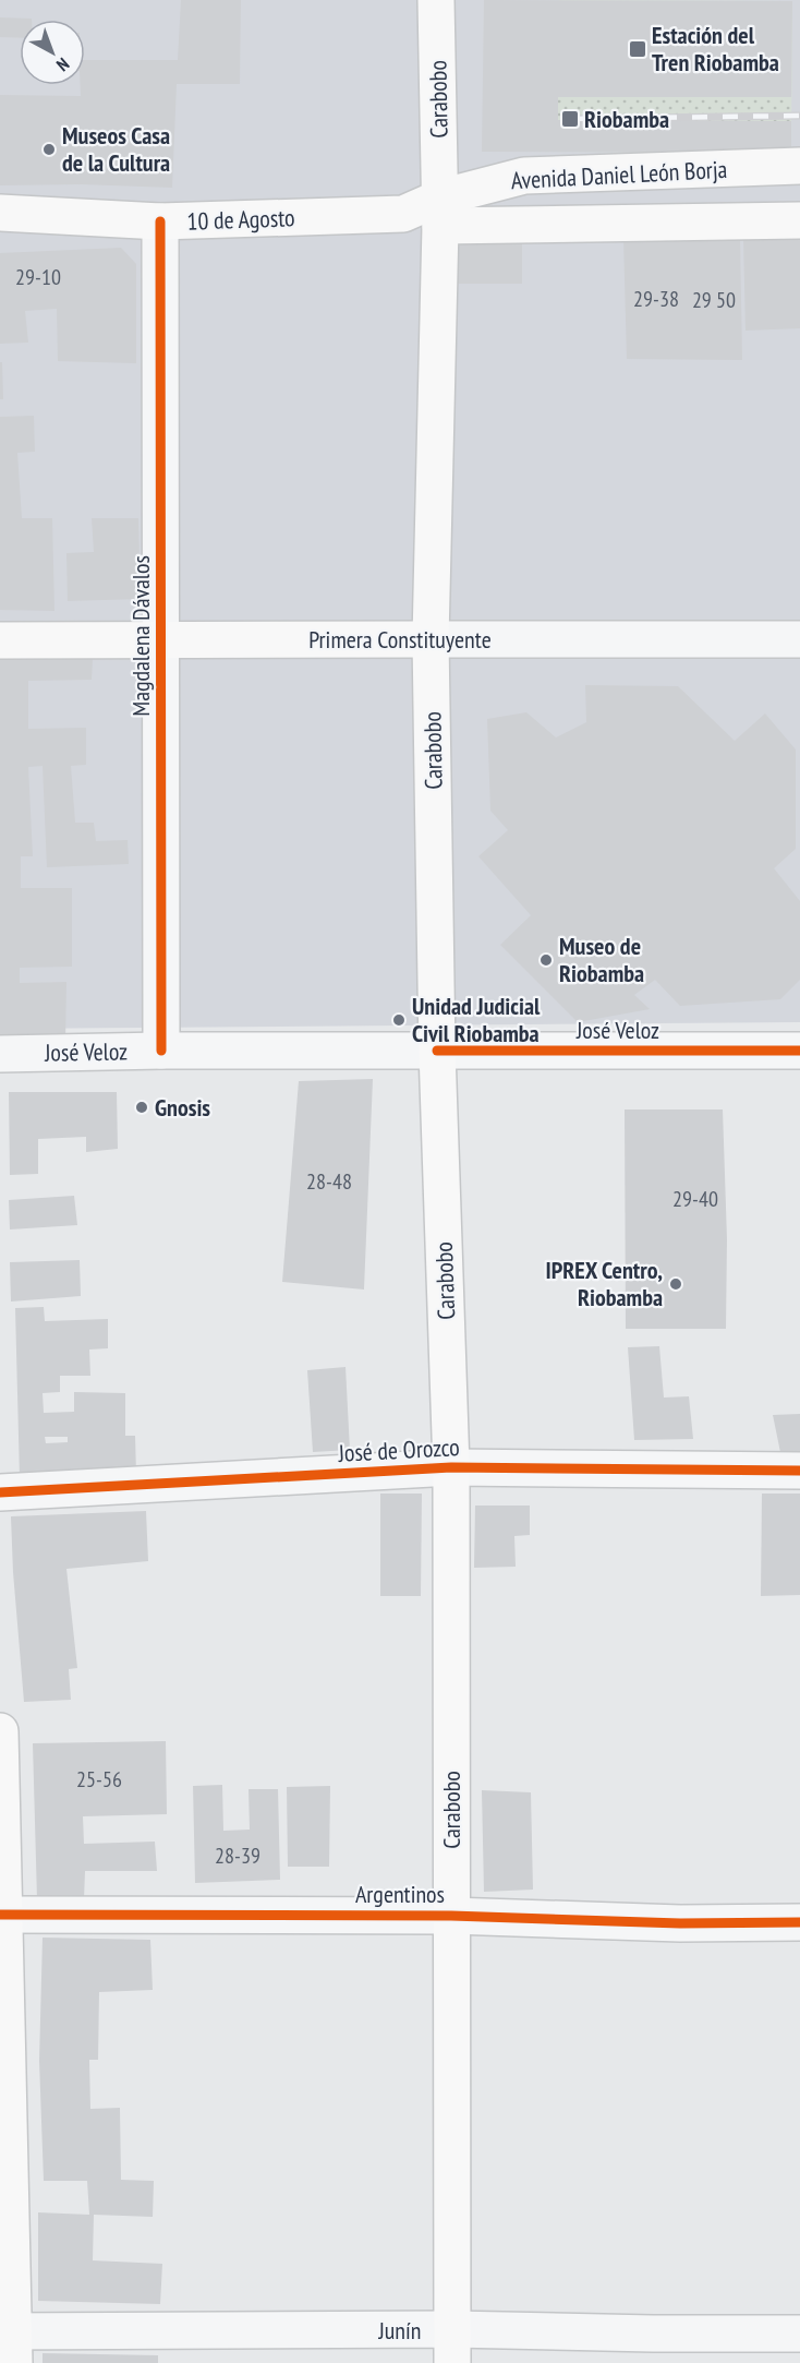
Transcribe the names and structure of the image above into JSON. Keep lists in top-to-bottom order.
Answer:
{
  "streets": {
    "main road": [
      "Carabobo",
      "Avenida Daniel León Borja",
      "10 de Agosto",
      "Primera Constituyente"
    ],
    "street": [
      "Magdalena Dávalos",
      "José Veloz",
      "José de Orozco",
      "Argentinos",
      "Junín"
    ]
  },
  "crossings": [
    ["Carabobo", "Avenida Daniel León Borja"],
    ["Carabobo", "10 de Agosto"],
    ["Carabobo", "Primera Constituyente"],
    ["Carabobo", "José Veloz"],
    ["Carabobo", "José de Orozco"],
    ["Carabobo", "Argentinos"],
    ["Carabobo", "Junín"],
    ["Avenida Daniel León Borja", "10 de Agosto"],
    ["10 de Agosto", "Magdalena Dávalos"],
    ["Magdalena Dávalos", "Primera Constituyente"],
    ["Magdalena Dávalos", "José Veloz"]
  ],
  "places": {
    "transit": ["Estación del Tren Riobamba", "Riobamba"],
    "other": [
      "Museos Casa de la Cultura",
      "Museo de Riobamba",
      "Unidad Judicial Civil Riobamba",
      "Gnosis",
      "IPREX Centro, Riobamba"
    ]
  },
  "house_numbers": [
    "29-10",
    "29-38",
    "29 50",
    "28-48",
    "29-40",
    "25-56",
    "28-39"
  ],
  "north": "bottom right"
}
